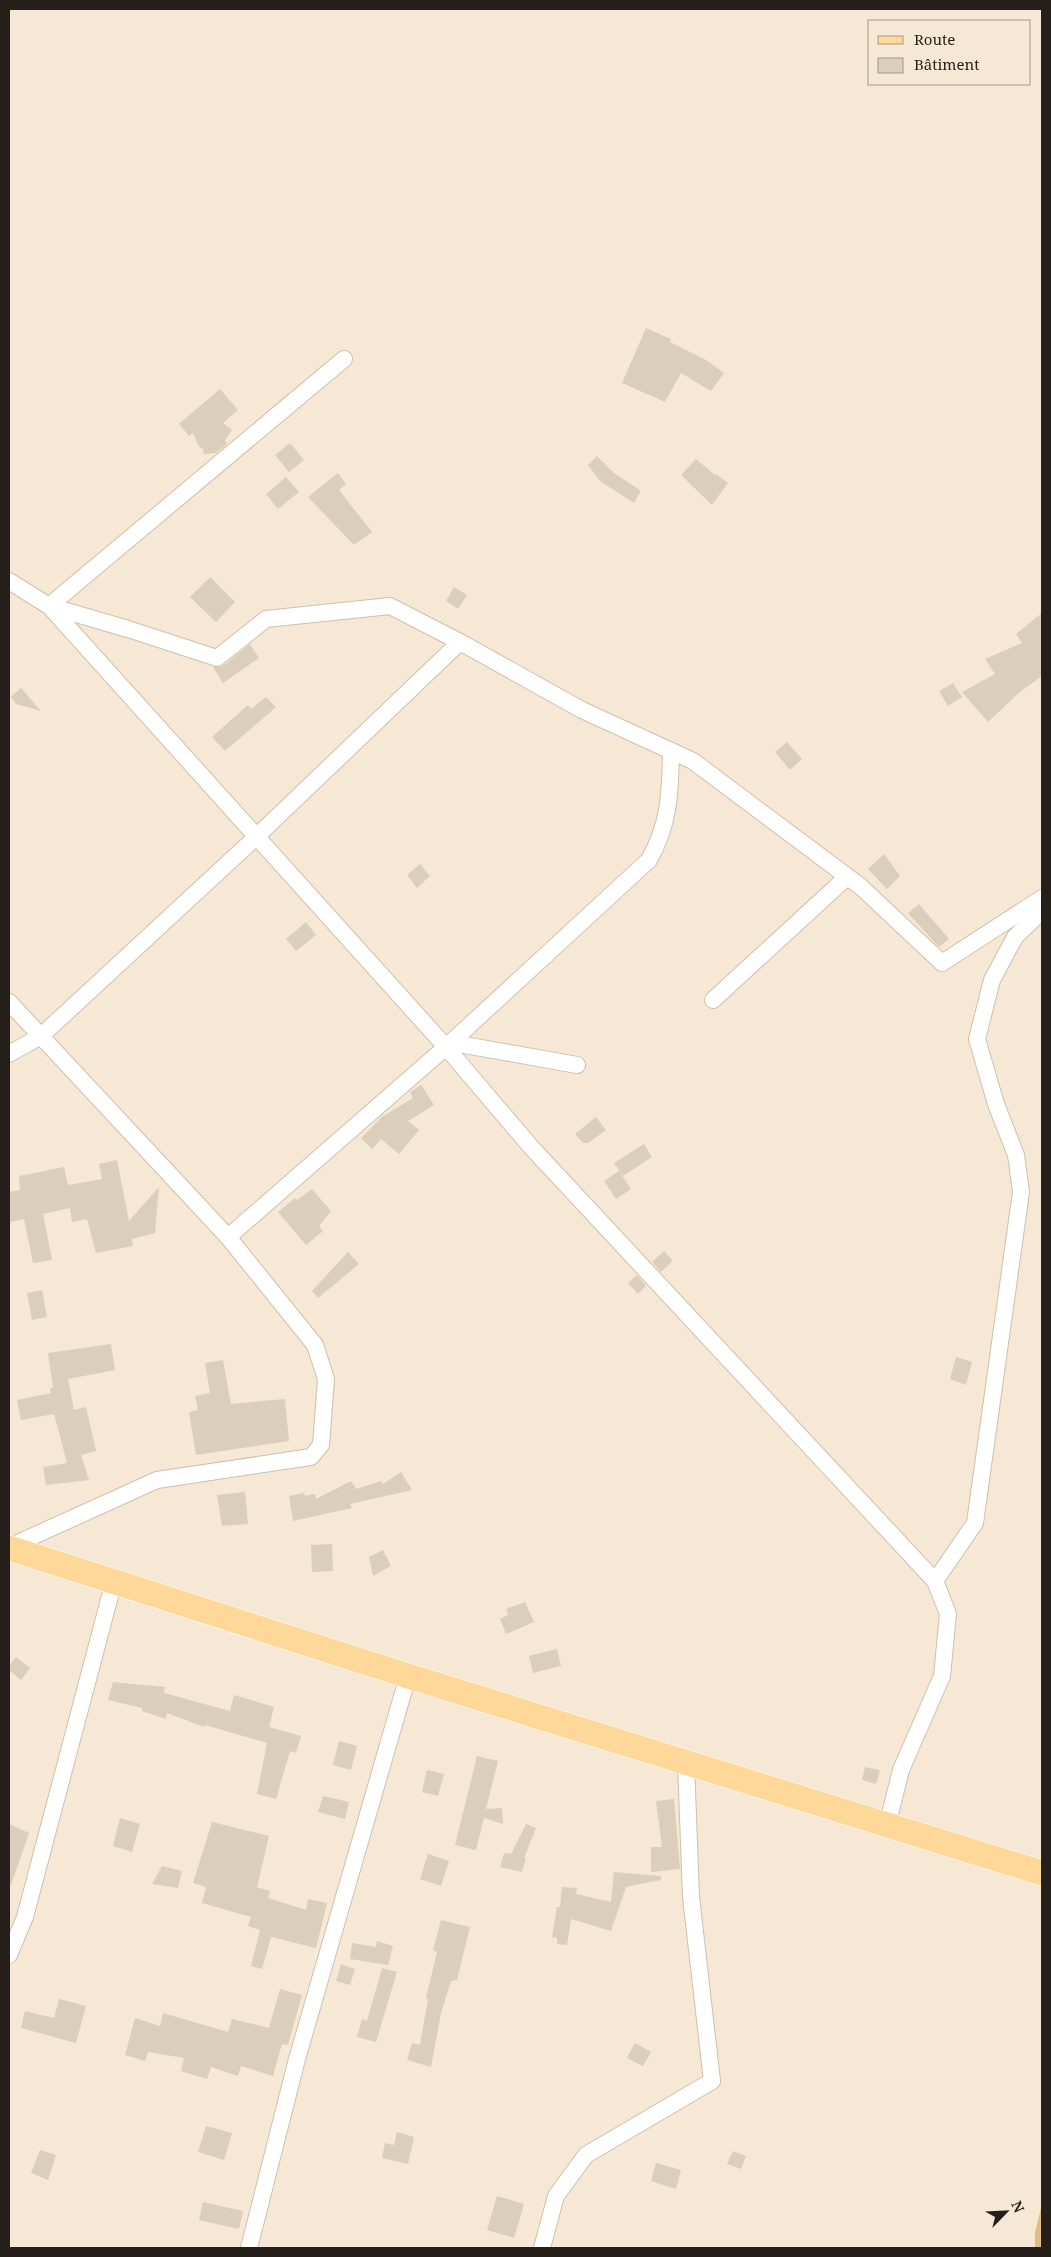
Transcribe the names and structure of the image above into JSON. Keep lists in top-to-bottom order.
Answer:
{
  "legend": ["Route", "Bâtiment"],
  "north": "top right"
}
